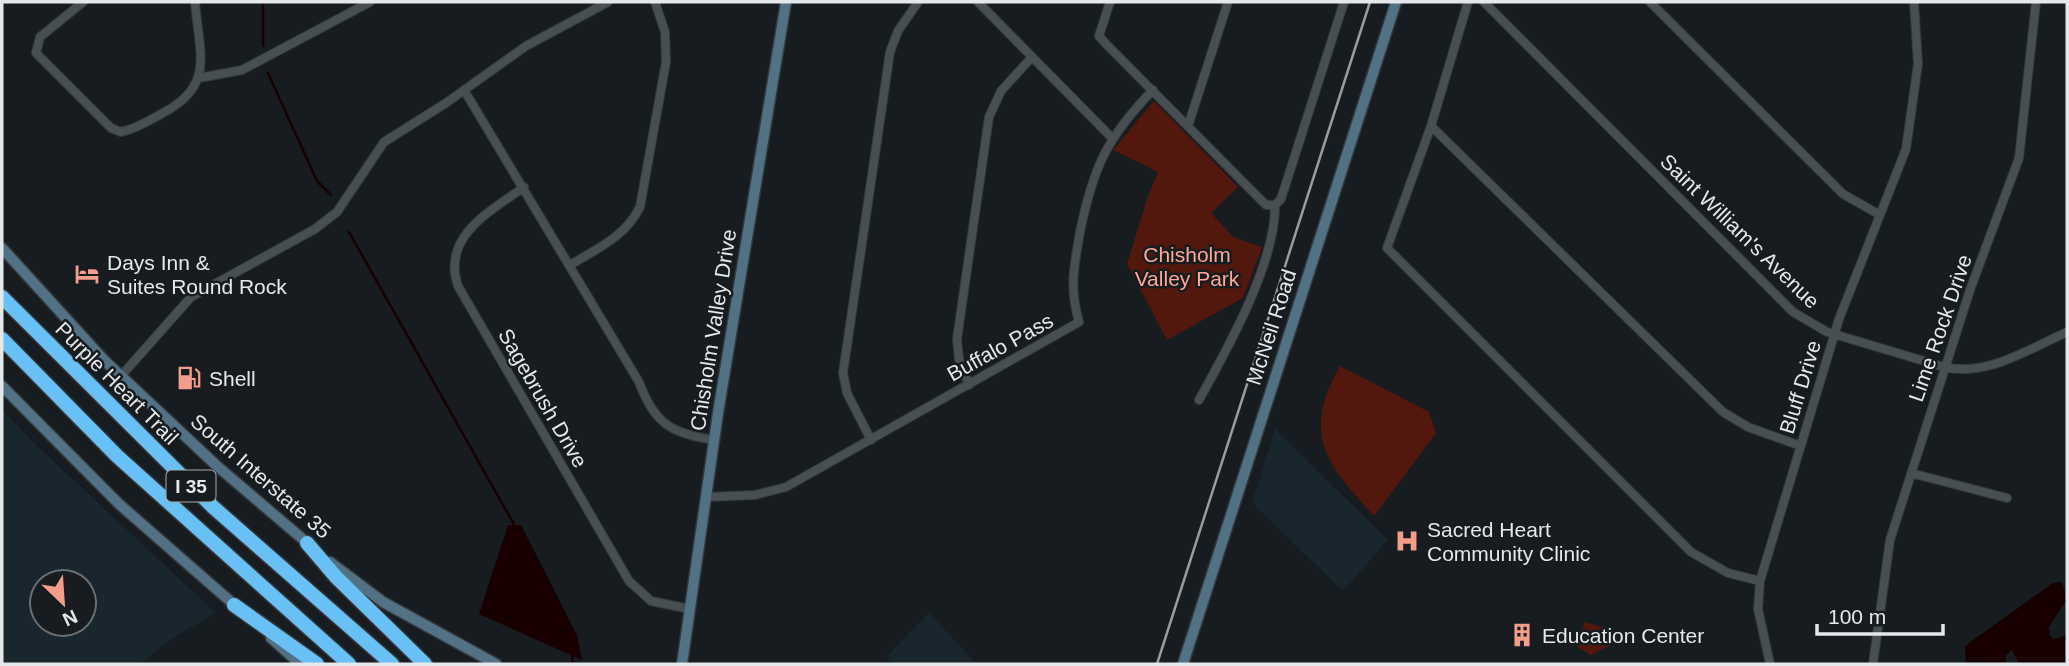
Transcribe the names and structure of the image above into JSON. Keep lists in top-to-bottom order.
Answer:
{
  "streets": {
    "highway": ["Purple Heart Trail", "I 35"],
    "main road": ["McNeil Road", "Chisholm Valley Drive", "South Interstate 35"],
    "street": [
      "Saint William's Avenue",
      "Lime Rock Drive",
      "Buffalo Pass",
      "Bluff Drive",
      "Sagebrush Drive"
    ]
  },
  "crossings": [
    ["Saint William's Avenue", "Lime Rock Drive"],
    ["Saint William's Avenue", "Bluff Drive"],
    ["Chisholm Valley Drive", "Buffalo Pass"],
    ["Chisholm Valley Drive", "Sagebrush Drive"]
  ],
  "parks": ["Chisholm Valley Park"],
  "places": {
    "hotel": ["Days Inn & Suites Round Rock"],
    "fuel station": ["Shell"],
    "hospital": ["Sacred Heart Community Clinic"],
    "building": ["Education Center"]
  },
  "scale_bar": "100 m",
  "north": "bottom right"
}
